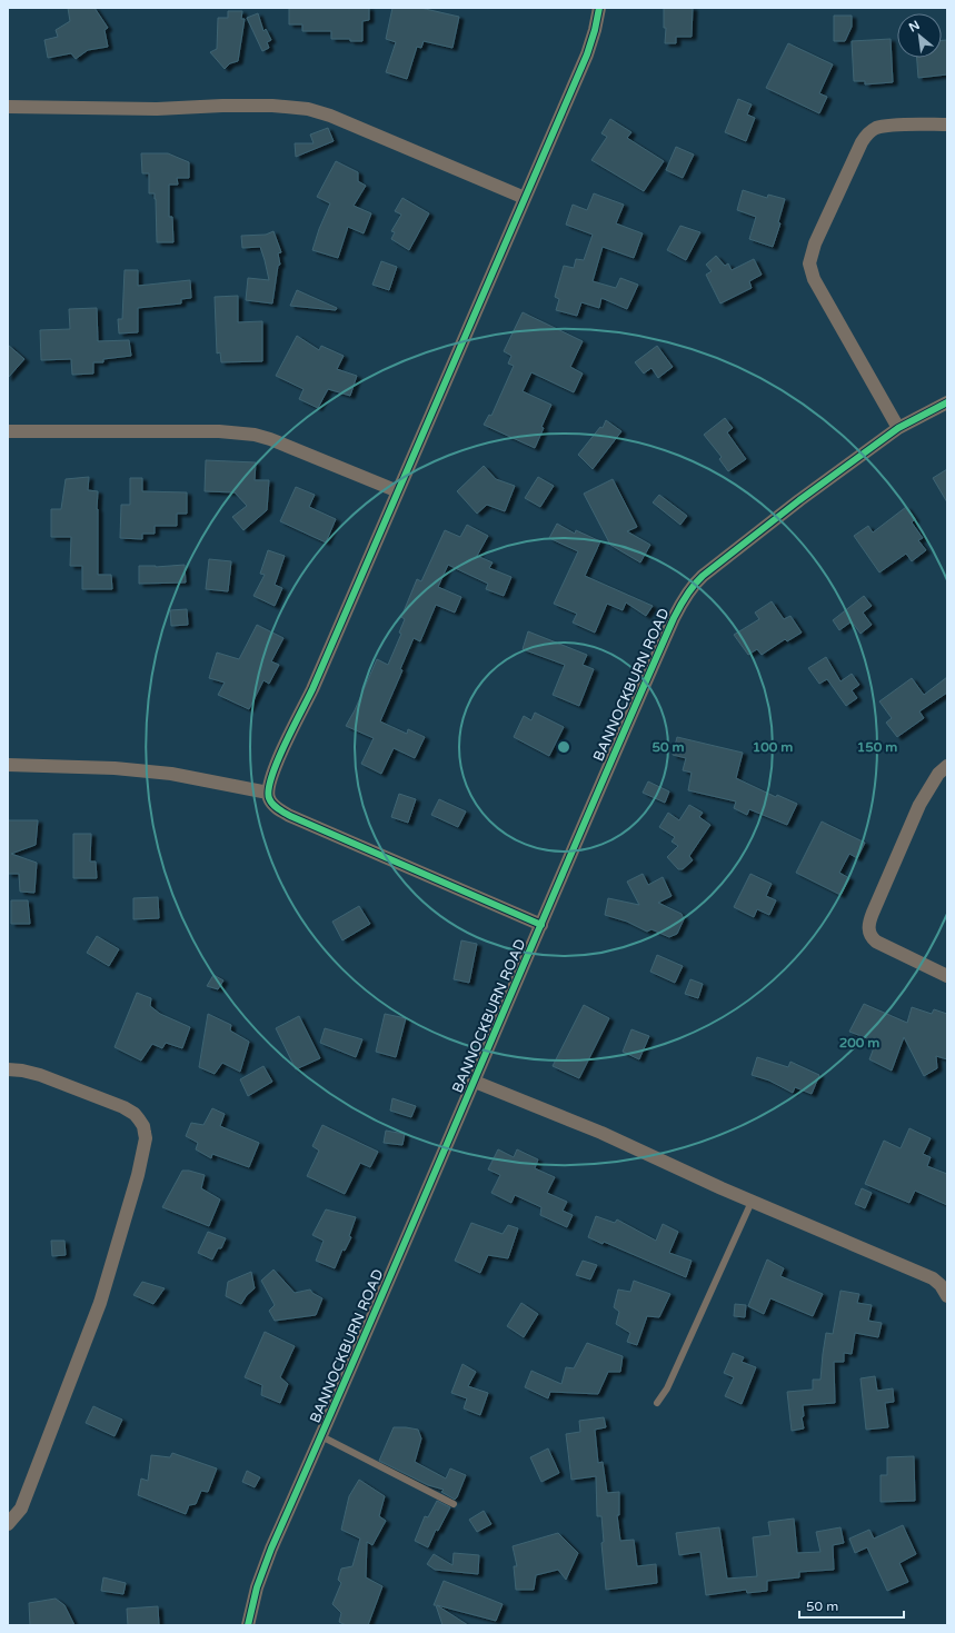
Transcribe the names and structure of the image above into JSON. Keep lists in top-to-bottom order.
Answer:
{
  "streets": {
    "street": ["BANNOCKBURN ROAD"]
  },
  "scale_bar": "50 m",
  "north": "top left",
  "rings": [
    "50 m",
    "100 m",
    "150 m",
    "200 m"
  ]
}
